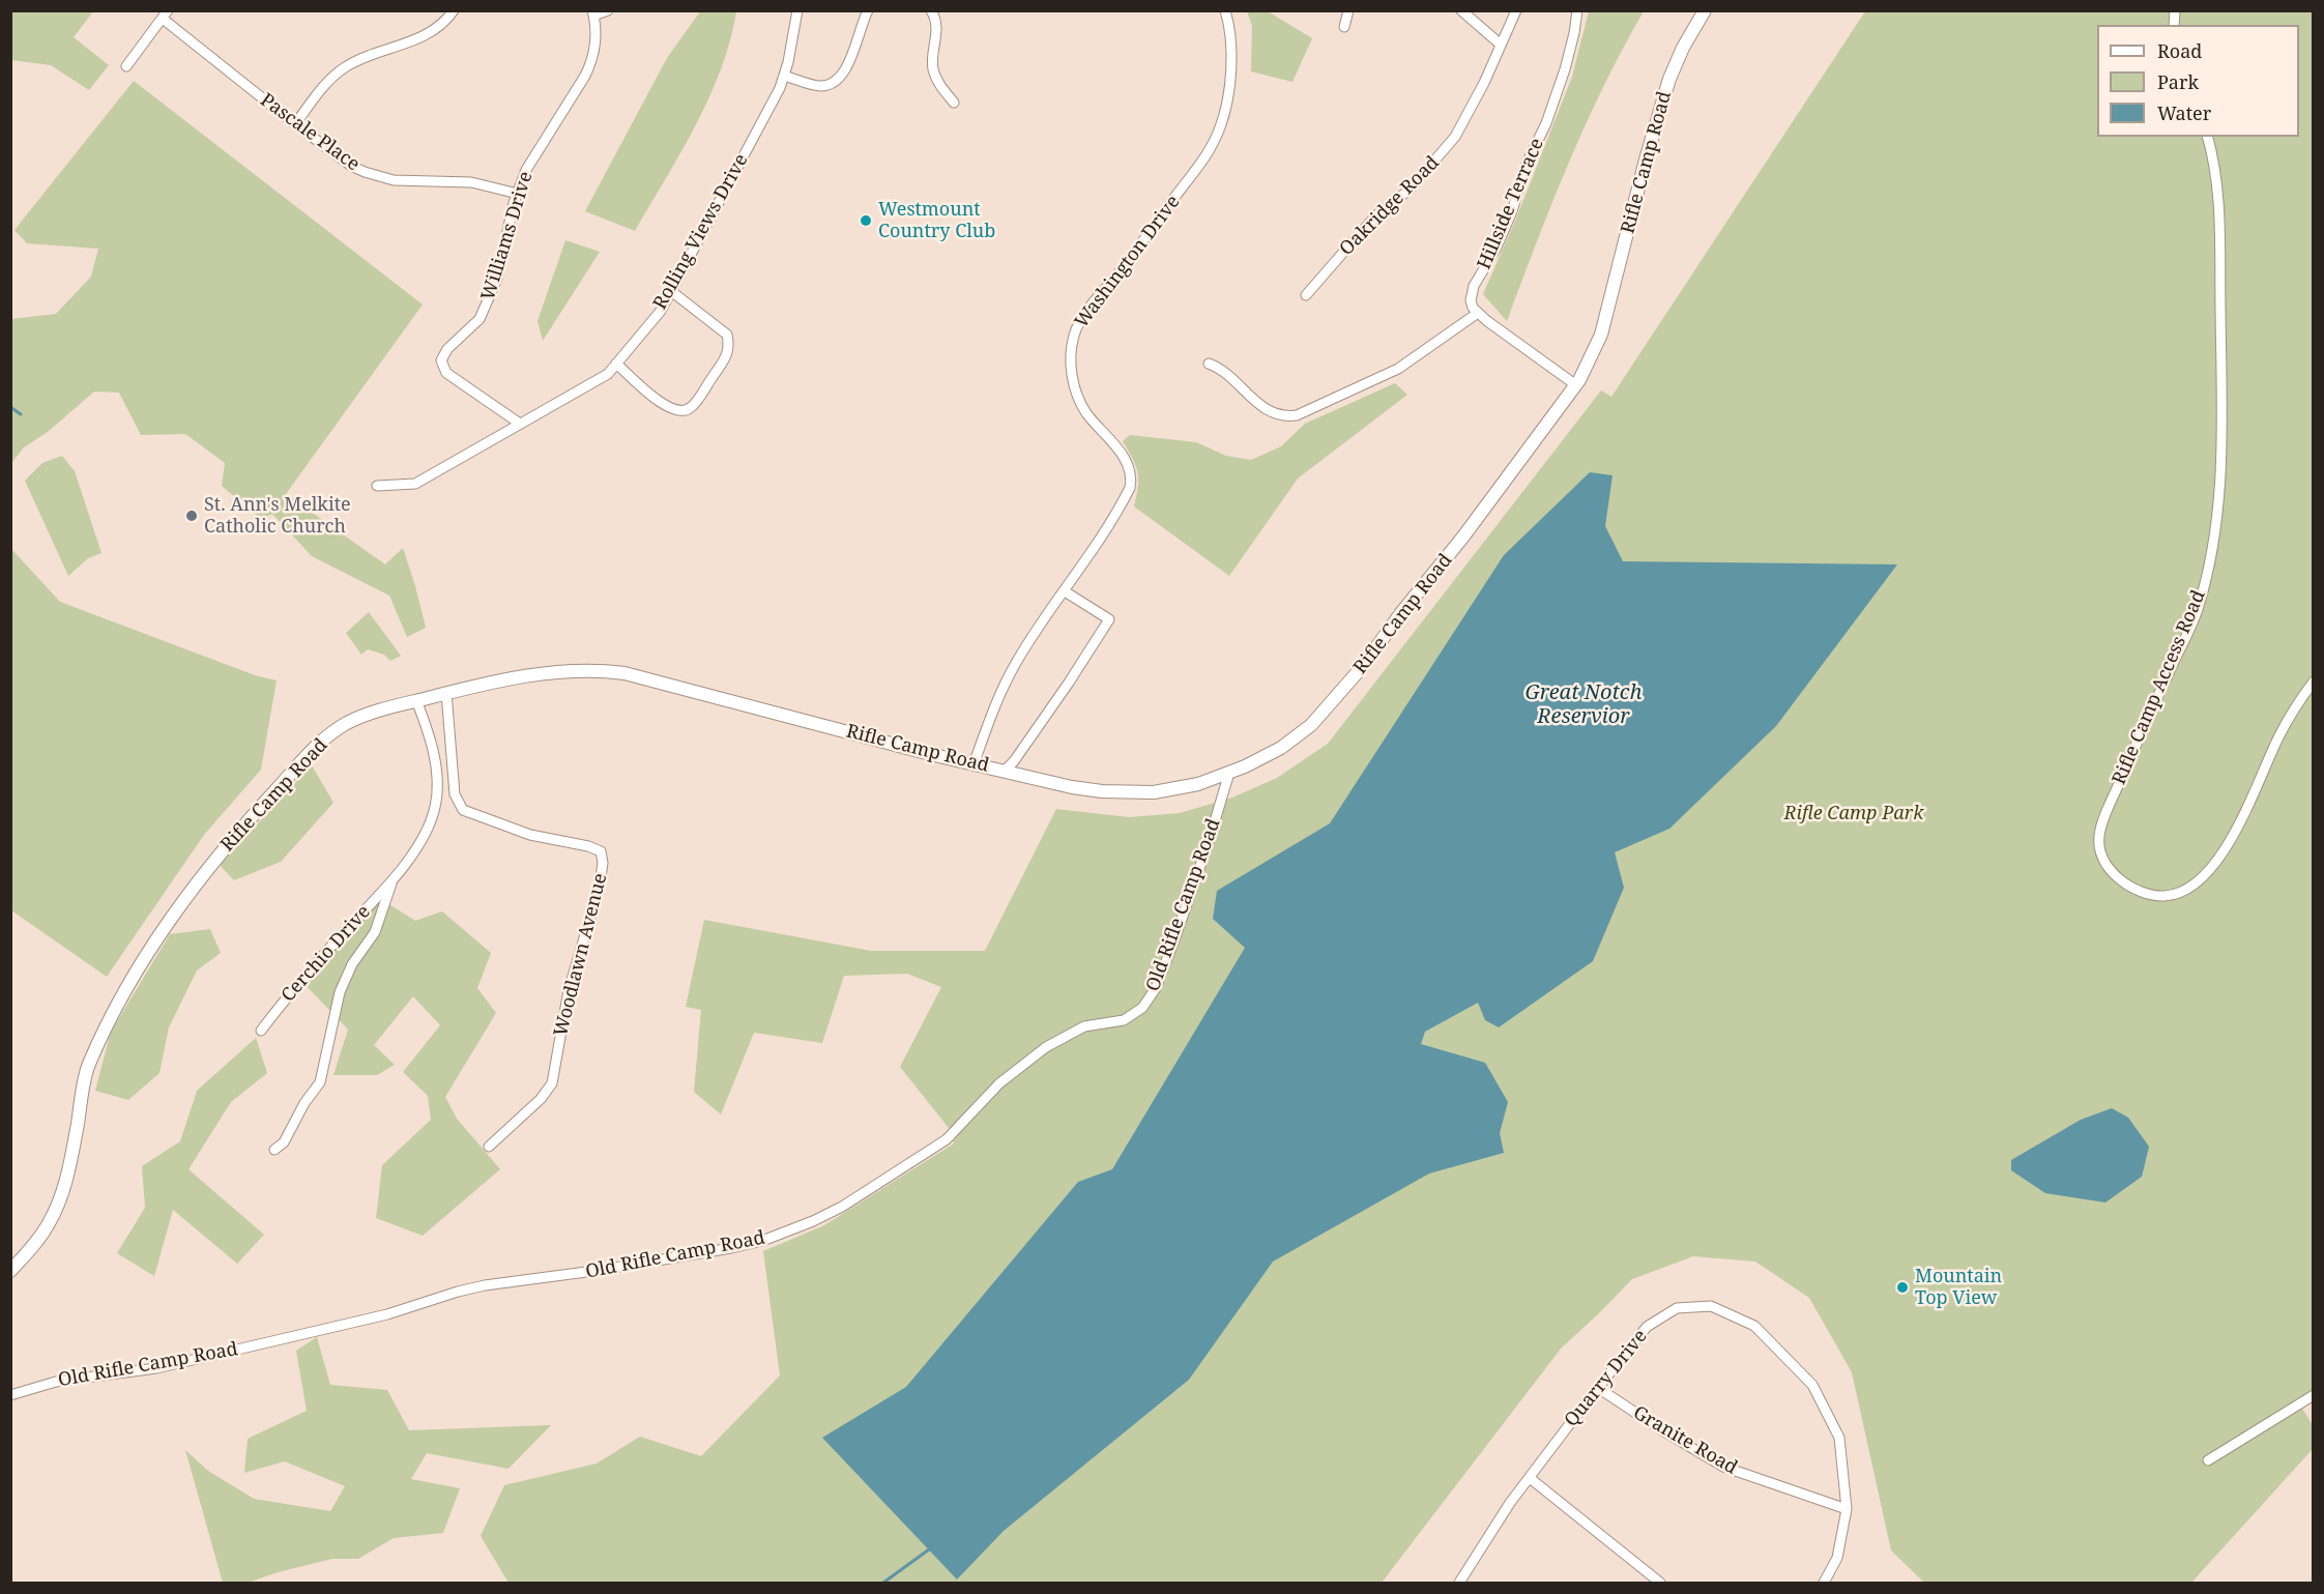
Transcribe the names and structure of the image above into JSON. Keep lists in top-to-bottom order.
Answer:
{
  "streets": {
    "street": [
      "Pascale Place",
      "Rifle Camp Road",
      "Hillside Terrace",
      "Oakridge Road",
      "Rolling Views Drive",
      "Williams Drive",
      "Washington Drive",
      "Rifle Camp Access Road",
      "Old Rifle Camp Road",
      "Cerchio Drive",
      "Woodlawn Avenue",
      "Quarry Drive",
      "Granite Road"
    ]
  },
  "crossings": [
    ["Pascale Place", "Williams Drive"],
    ["Rifle Camp Road", "Washington Drive"],
    ["Rifle Camp Road", "Old Rifle Camp Road"],
    ["Rifle Camp Road", "Cerchio Drive"],
    ["Rifle Camp Road", "Woodlawn Avenue"],
    ["Rolling Views Drive", "Williams Drive"],
    ["Quarry Drive", "Granite Road"]
  ],
  "water": ["Great Notch Reservior"],
  "parks": ["Rifle Camp Park"],
  "places": ["Westmount Country Club", "St. Ann's Melkite Catholic Church", "Mountain Top View"],
  "legend": ["Road", "Park", "Water"]
}
